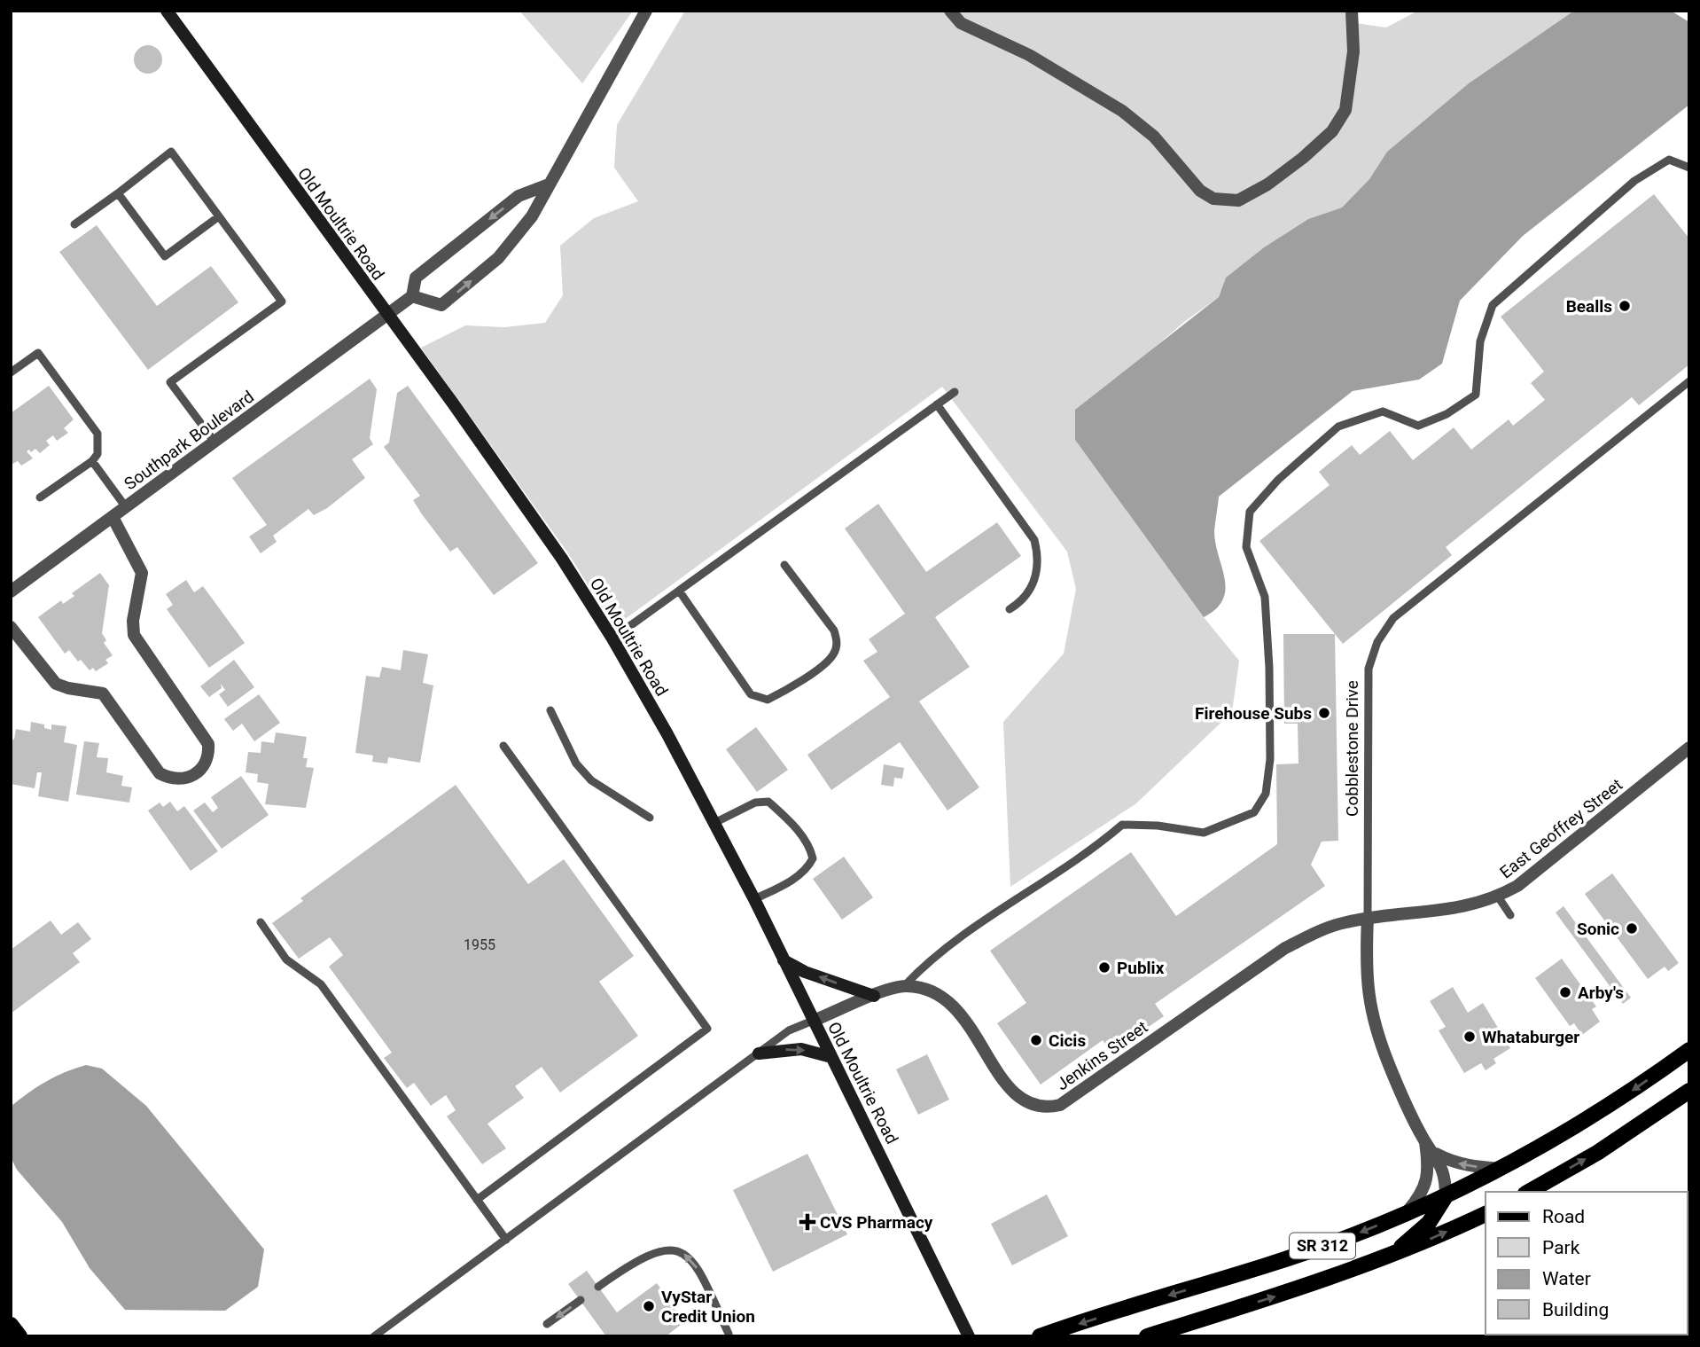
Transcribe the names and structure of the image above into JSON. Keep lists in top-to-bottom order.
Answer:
{
  "streets": {
    "main road": ["Old Moultrie Road", "SR 312"],
    "street": [
      "Southpark Boulevard",
      "Cobblestone Drive",
      "East Geoffrey Street",
      "Jenkins Street"
    ]
  },
  "crossings": [
    ["Old Moultrie Road", "Southpark Boulevard"],
    ["Cobblestone Drive", "East Geoffrey Street"],
    ["Cobblestone Drive", "Jenkins Street"],
    ["Cobblestone Drive", "SR 312"],
    ["East Geoffrey Street", "Jenkins Street"]
  ],
  "places": {
    "other": [
      "Bealls",
      "Firehouse Subs",
      "Sonic",
      "Publix",
      "Arby's",
      "Whataburger",
      "Cicis",
      "VyStar Credit Union"
    ],
    "health": ["CVS Pharmacy"]
  },
  "house_numbers": ["1955"],
  "legend": [
    "Road",
    "Park",
    "Water",
    "Building"
  ]
}
